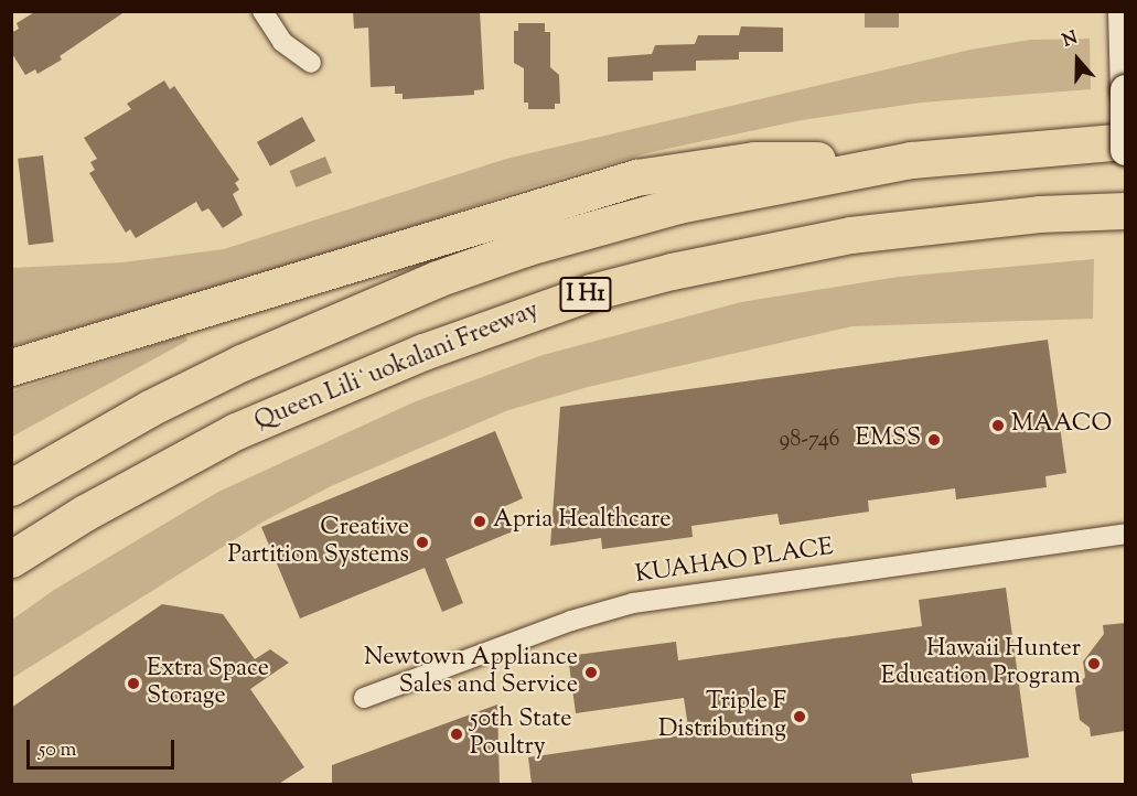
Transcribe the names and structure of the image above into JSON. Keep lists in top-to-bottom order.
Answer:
{
  "streets": {
    "highway": ["I H1", "Queen Liliʻuokalani Freeway"],
    "street": ["KUAHAO PLACE"]
  },
  "places": [
    "MAACO",
    "EMSS",
    "Apria Healthcare",
    "Creative Partition Systems",
    "Hawaii Hunter Education Program",
    "Newtown Appliance Sales and Service",
    "Extra Space Storage",
    "Triple F Distributing",
    "50th State Poultry"
  ],
  "house_numbers": ["98-746"],
  "scale_bar": "50 m",
  "north": "top"
}
